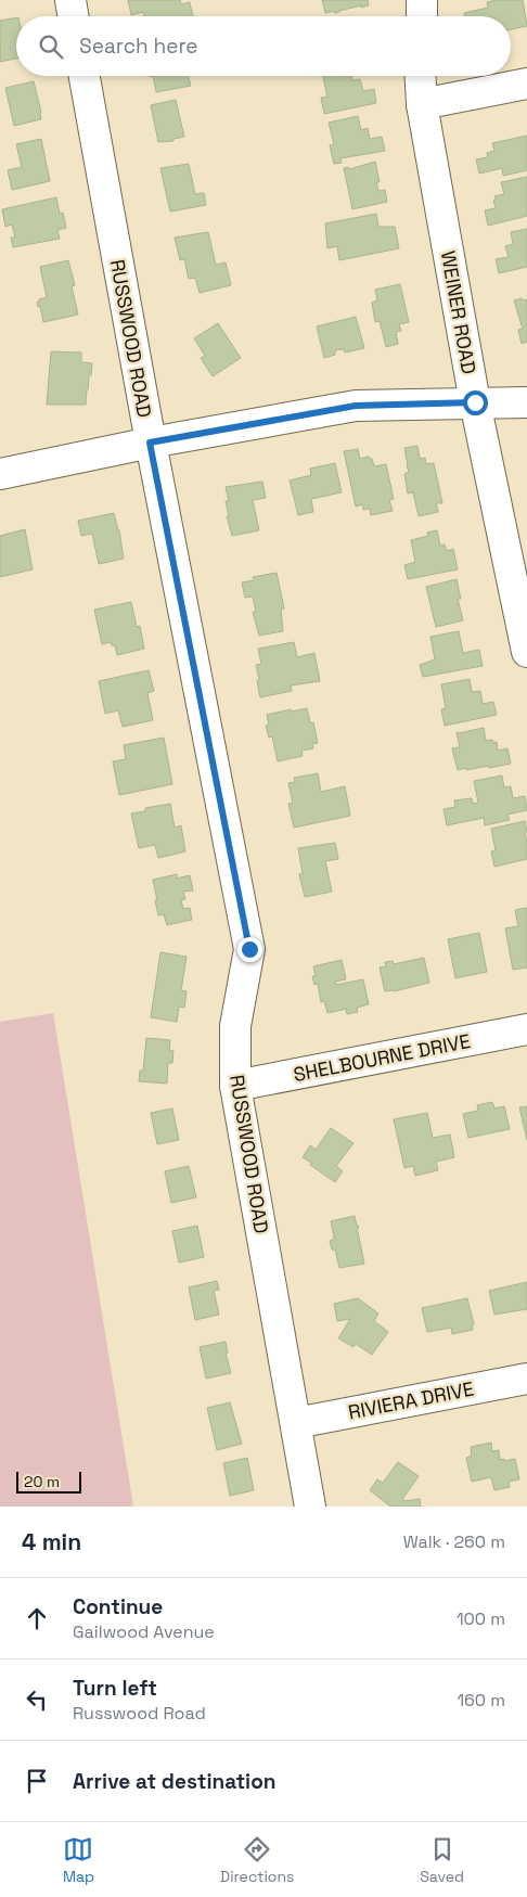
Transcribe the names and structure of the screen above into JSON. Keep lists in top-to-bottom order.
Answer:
{
  "streets": {
    "street": [
      "WEINER ROAD",
      "RUSSWOOD ROAD",
      "SHELBOURNE DRIVE",
      "RIVIERA DRIVE"
    ]
  },
  "crossings": [
    ["RUSSWOOD ROAD", "SHELBOURNE DRIVE"],
    ["RUSSWOOD ROAD", "RIVIERA DRIVE"]
  ],
  "scale_bar": "20 m",
  "page": {
    "search": "Search here",
    "scale": "20 m",
    "heading": ["4 min", "Walk · 260 m"],
    "list": [
      ["Continue", "Gailwood Avenue", "100 m"],
      ["Turn left", "Russwood Road", "160 m"],
      "Arrive at destination"
    ],
    "nav": ["Map", "Directions", "Saved"]
  }
}
